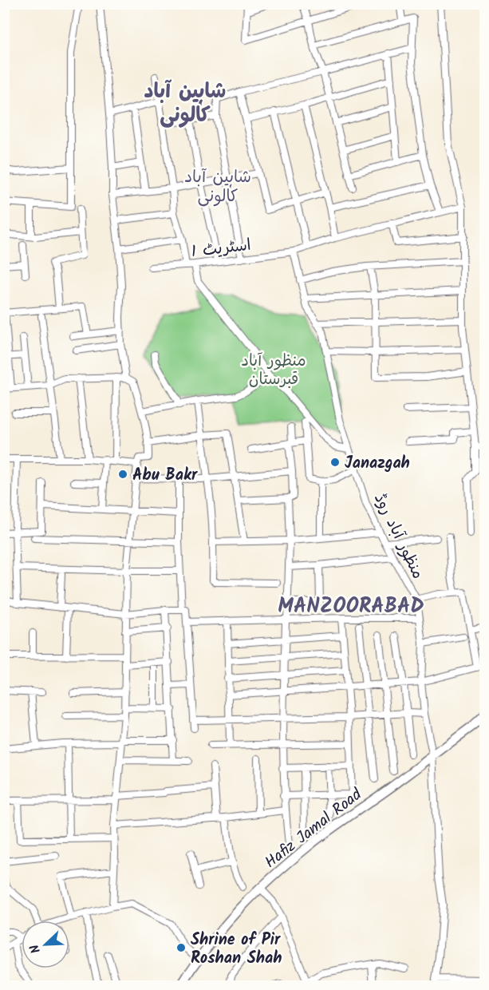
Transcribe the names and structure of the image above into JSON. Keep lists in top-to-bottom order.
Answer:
{
  "streets": {
    "main road": ["Hafiz Jamal Road"],
    "street": ["اسٹریٹ 1", "منظور آباد روڈ"]
  },
  "crossings": [
    ["اسٹریٹ 1", "منظور آباد روڈ"],
    ["منظور آباد روڈ", "Hafiz Jamal Road"]
  ],
  "districts": ["شاہین آباد کالونی", "شاہین آباد کالونی", "MANZOORABAD"],
  "parks": ["منظور آباد قبرستان"],
  "places": ["Janazgah", "Abu Bakr", "Shrine of Pir Roshan Shah"],
  "north": "bottom left"
}
